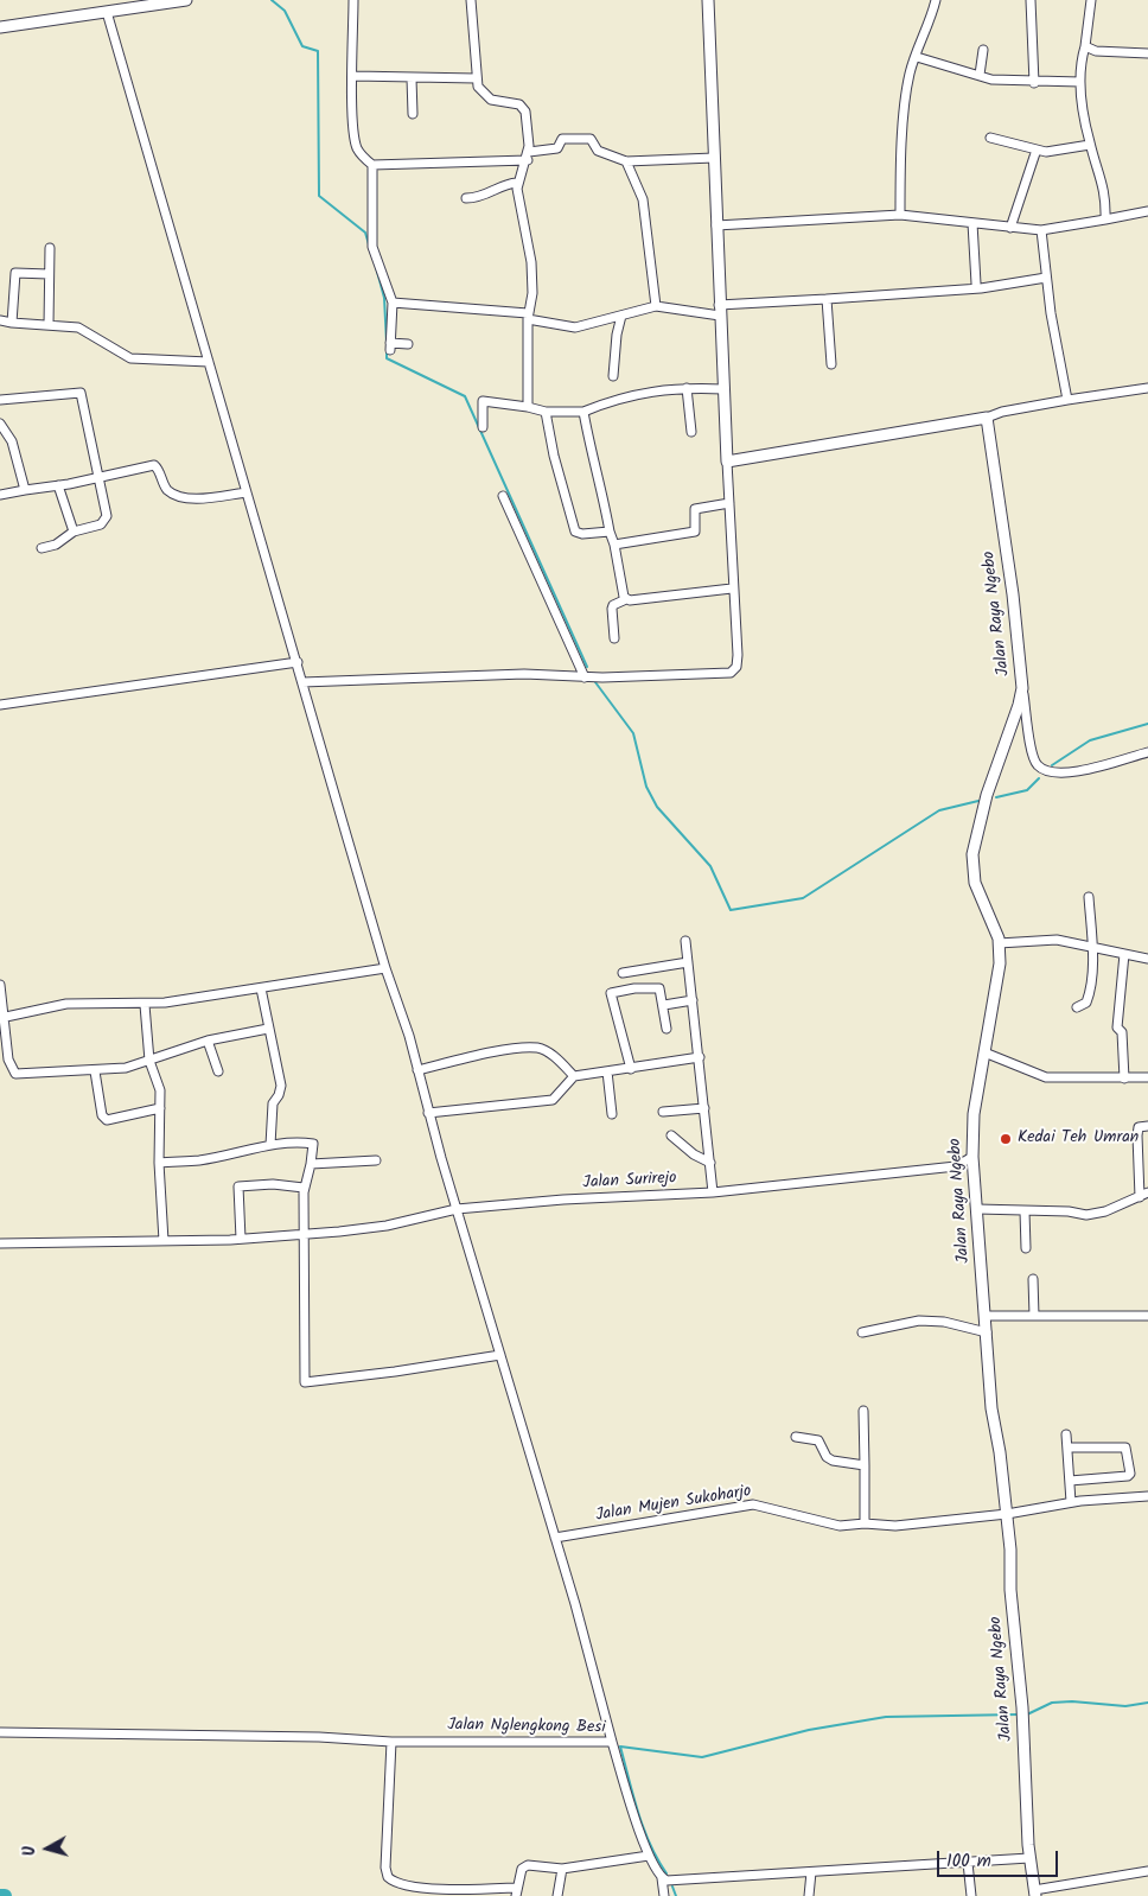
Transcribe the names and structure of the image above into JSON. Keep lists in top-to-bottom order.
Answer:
{
  "streets": {
    "street": [
      "Jalan Raya Ngebo",
      "Jalan Surirejo",
      "Jalan Mujen Sukoharjo",
      "Jalan Nglengkong Besi"
    ]
  },
  "crossings": [
    ["Jalan Raya Ngebo", "Jalan Surirejo"],
    ["Jalan Raya Ngebo", "Jalan Mujen Sukoharjo"]
  ],
  "places": ["Kedai Teh Umran"],
  "scale_bar": "100 m",
  "north": "left"
}
